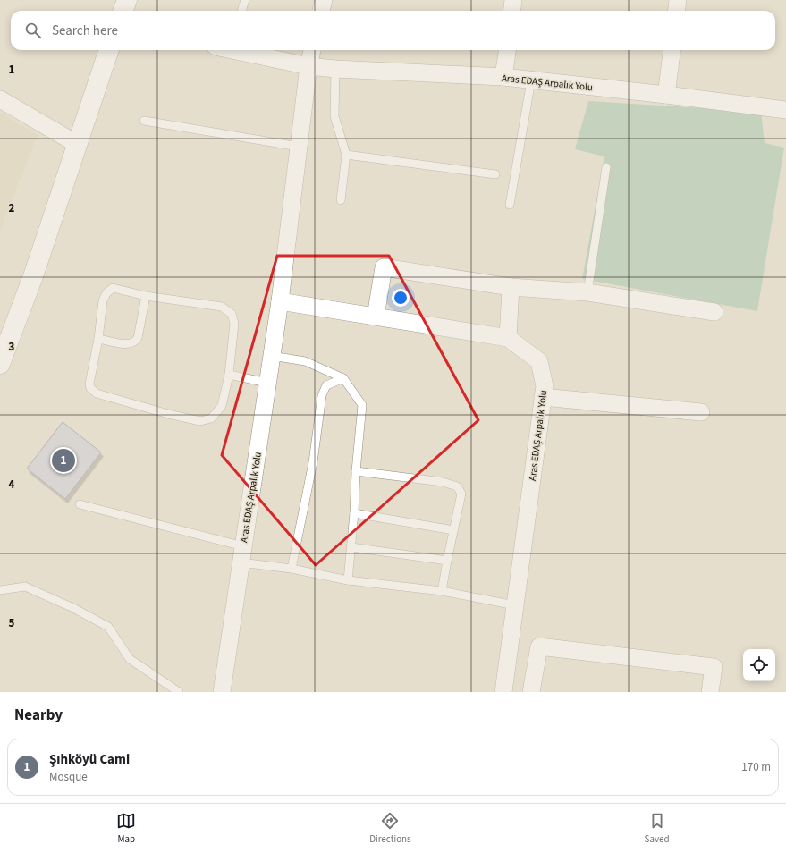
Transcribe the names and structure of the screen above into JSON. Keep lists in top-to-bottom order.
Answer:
{
  "streets": {
    "street": ["Aras EDAŞ Arpalık Yolu"]
  },
  "page": {
    "search": "Search here",
    "pins": "1",
    "heading": "Nearby",
    "list": [
      {
        "mark": "1",
        "name": "Şıhköyü Cami",
        "note": "Mosque",
        "value": "170 m"
      }
    ],
    "nav": ["Map", "Directions", "Saved"]
  },
  "grid": {
    "rows": [
      "1",
      "2",
      "3",
      "4",
      "5"
    ]
  }
}
